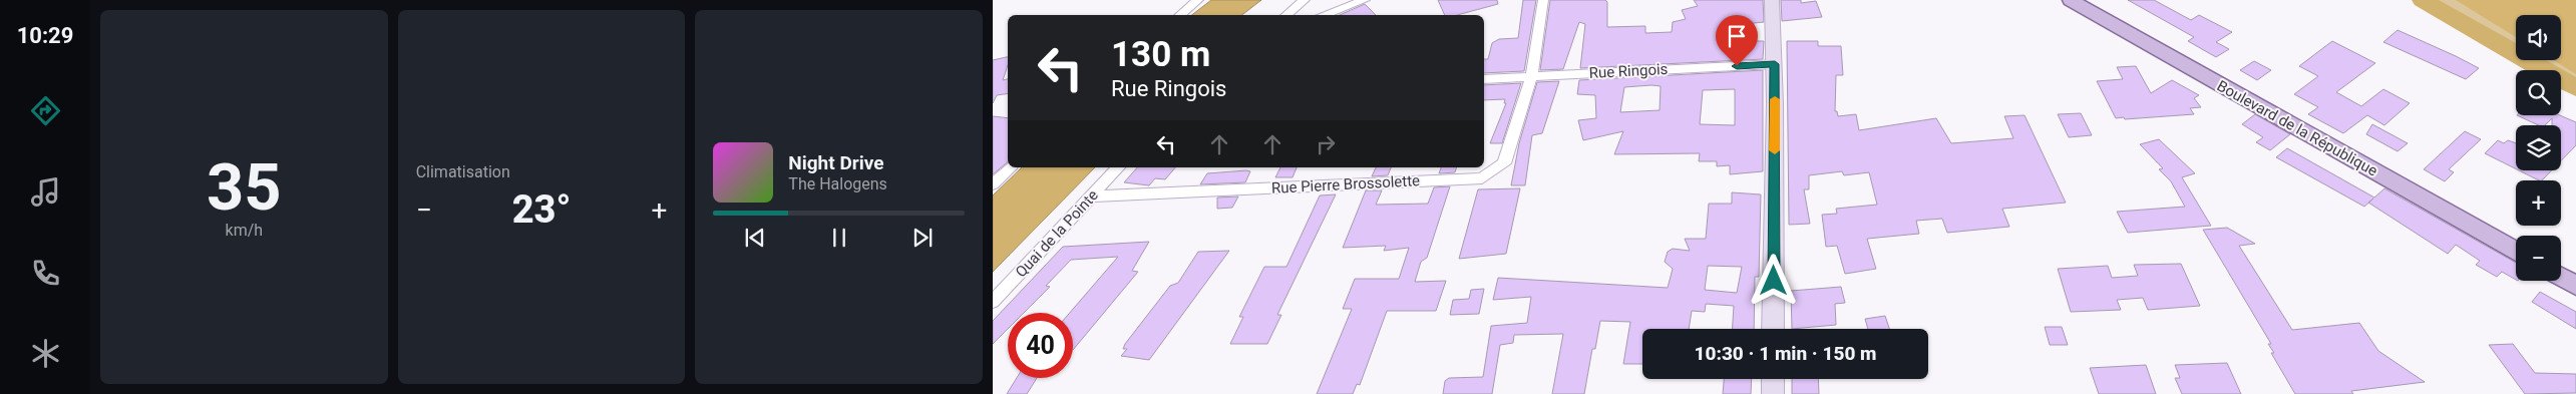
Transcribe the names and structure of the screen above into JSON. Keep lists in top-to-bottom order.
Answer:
{
  "streets": {
    "main road": ["Boulevard de la République"],
    "street": ["Rue Ringois", "Rue Pierre Brossolette", "Quai de la Pointe"]
  },
  "crossings": [
    ["Rue Ringois", "Rue Pierre Brossolette"],
    ["Rue Pierre Brossolette", "Quai de la Pointe"]
  ],
  "page": {
    "tabs": "10:29",
    "tile": [
      ["35", "km/h"],
      "Climatisation"
    ],
    "map_buttons": ["+", "−"],
    "turn": ["130 m", "Rue Ringois"],
    "song": ["Night Drive", "The Halogens"],
    "heat": ["−", "23°", "+"],
    "limit": "40",
    "trip": "10:30 · 1 min · 150 m"
  }
}
